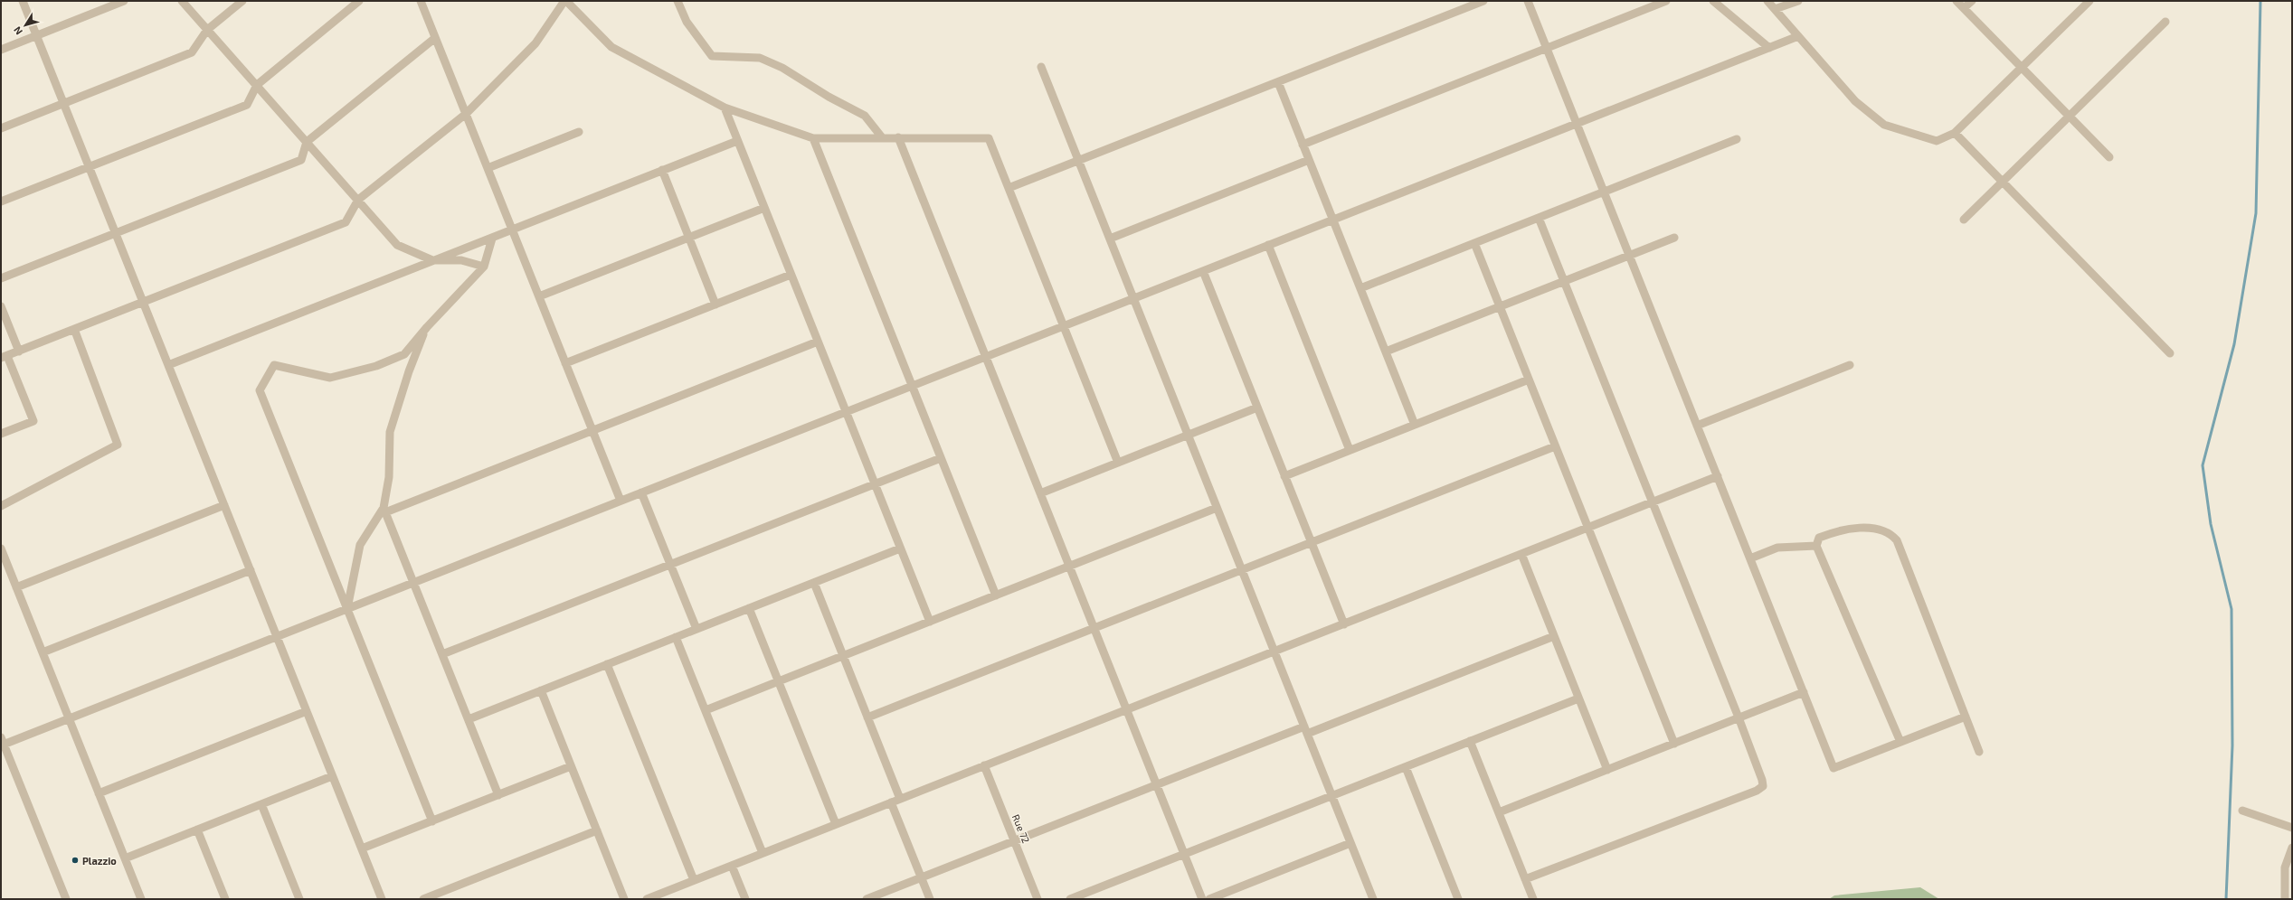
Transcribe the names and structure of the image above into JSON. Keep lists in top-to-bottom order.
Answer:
{
  "streets": {
    "street": ["Rue 72"]
  },
  "places": ["Plazzio"],
  "north": "bottom left"
}
